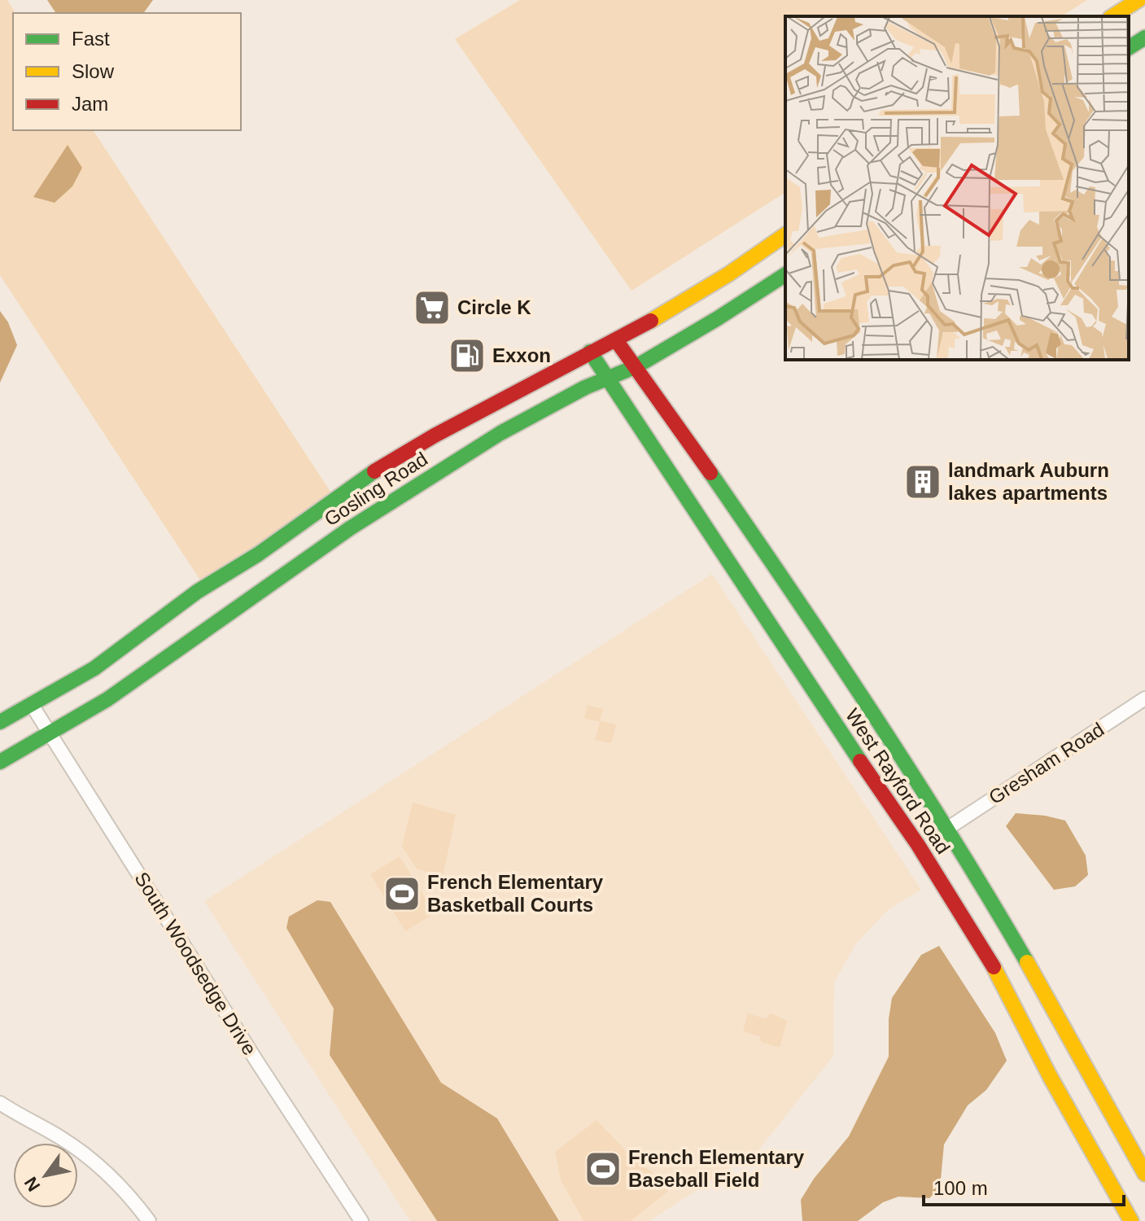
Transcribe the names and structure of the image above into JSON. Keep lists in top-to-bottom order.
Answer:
{
  "streets": {
    "main road": ["Gosling Road", "West Rayford Road"],
    "street": ["Gresham Road", "South Woodsedge Drive"]
  },
  "crossings": [
    ["Gosling Road", "West Rayford Road"],
    ["Gosling Road", "South Woodsedge Drive"],
    ["Gresham Road", "West Rayford Road"]
  ],
  "places": {
    "supermarket": ["Circle K"],
    "fuel station": ["Exxon"],
    "building": ["landmark Auburn lakes apartments"],
    "sports": ["French Elementary Basketball Courts", "French Elementary Baseball Field"]
  },
  "legend": ["Fast", "Slow", "Jam"],
  "scale_bar": "100 m",
  "north": "bottom left"
}
